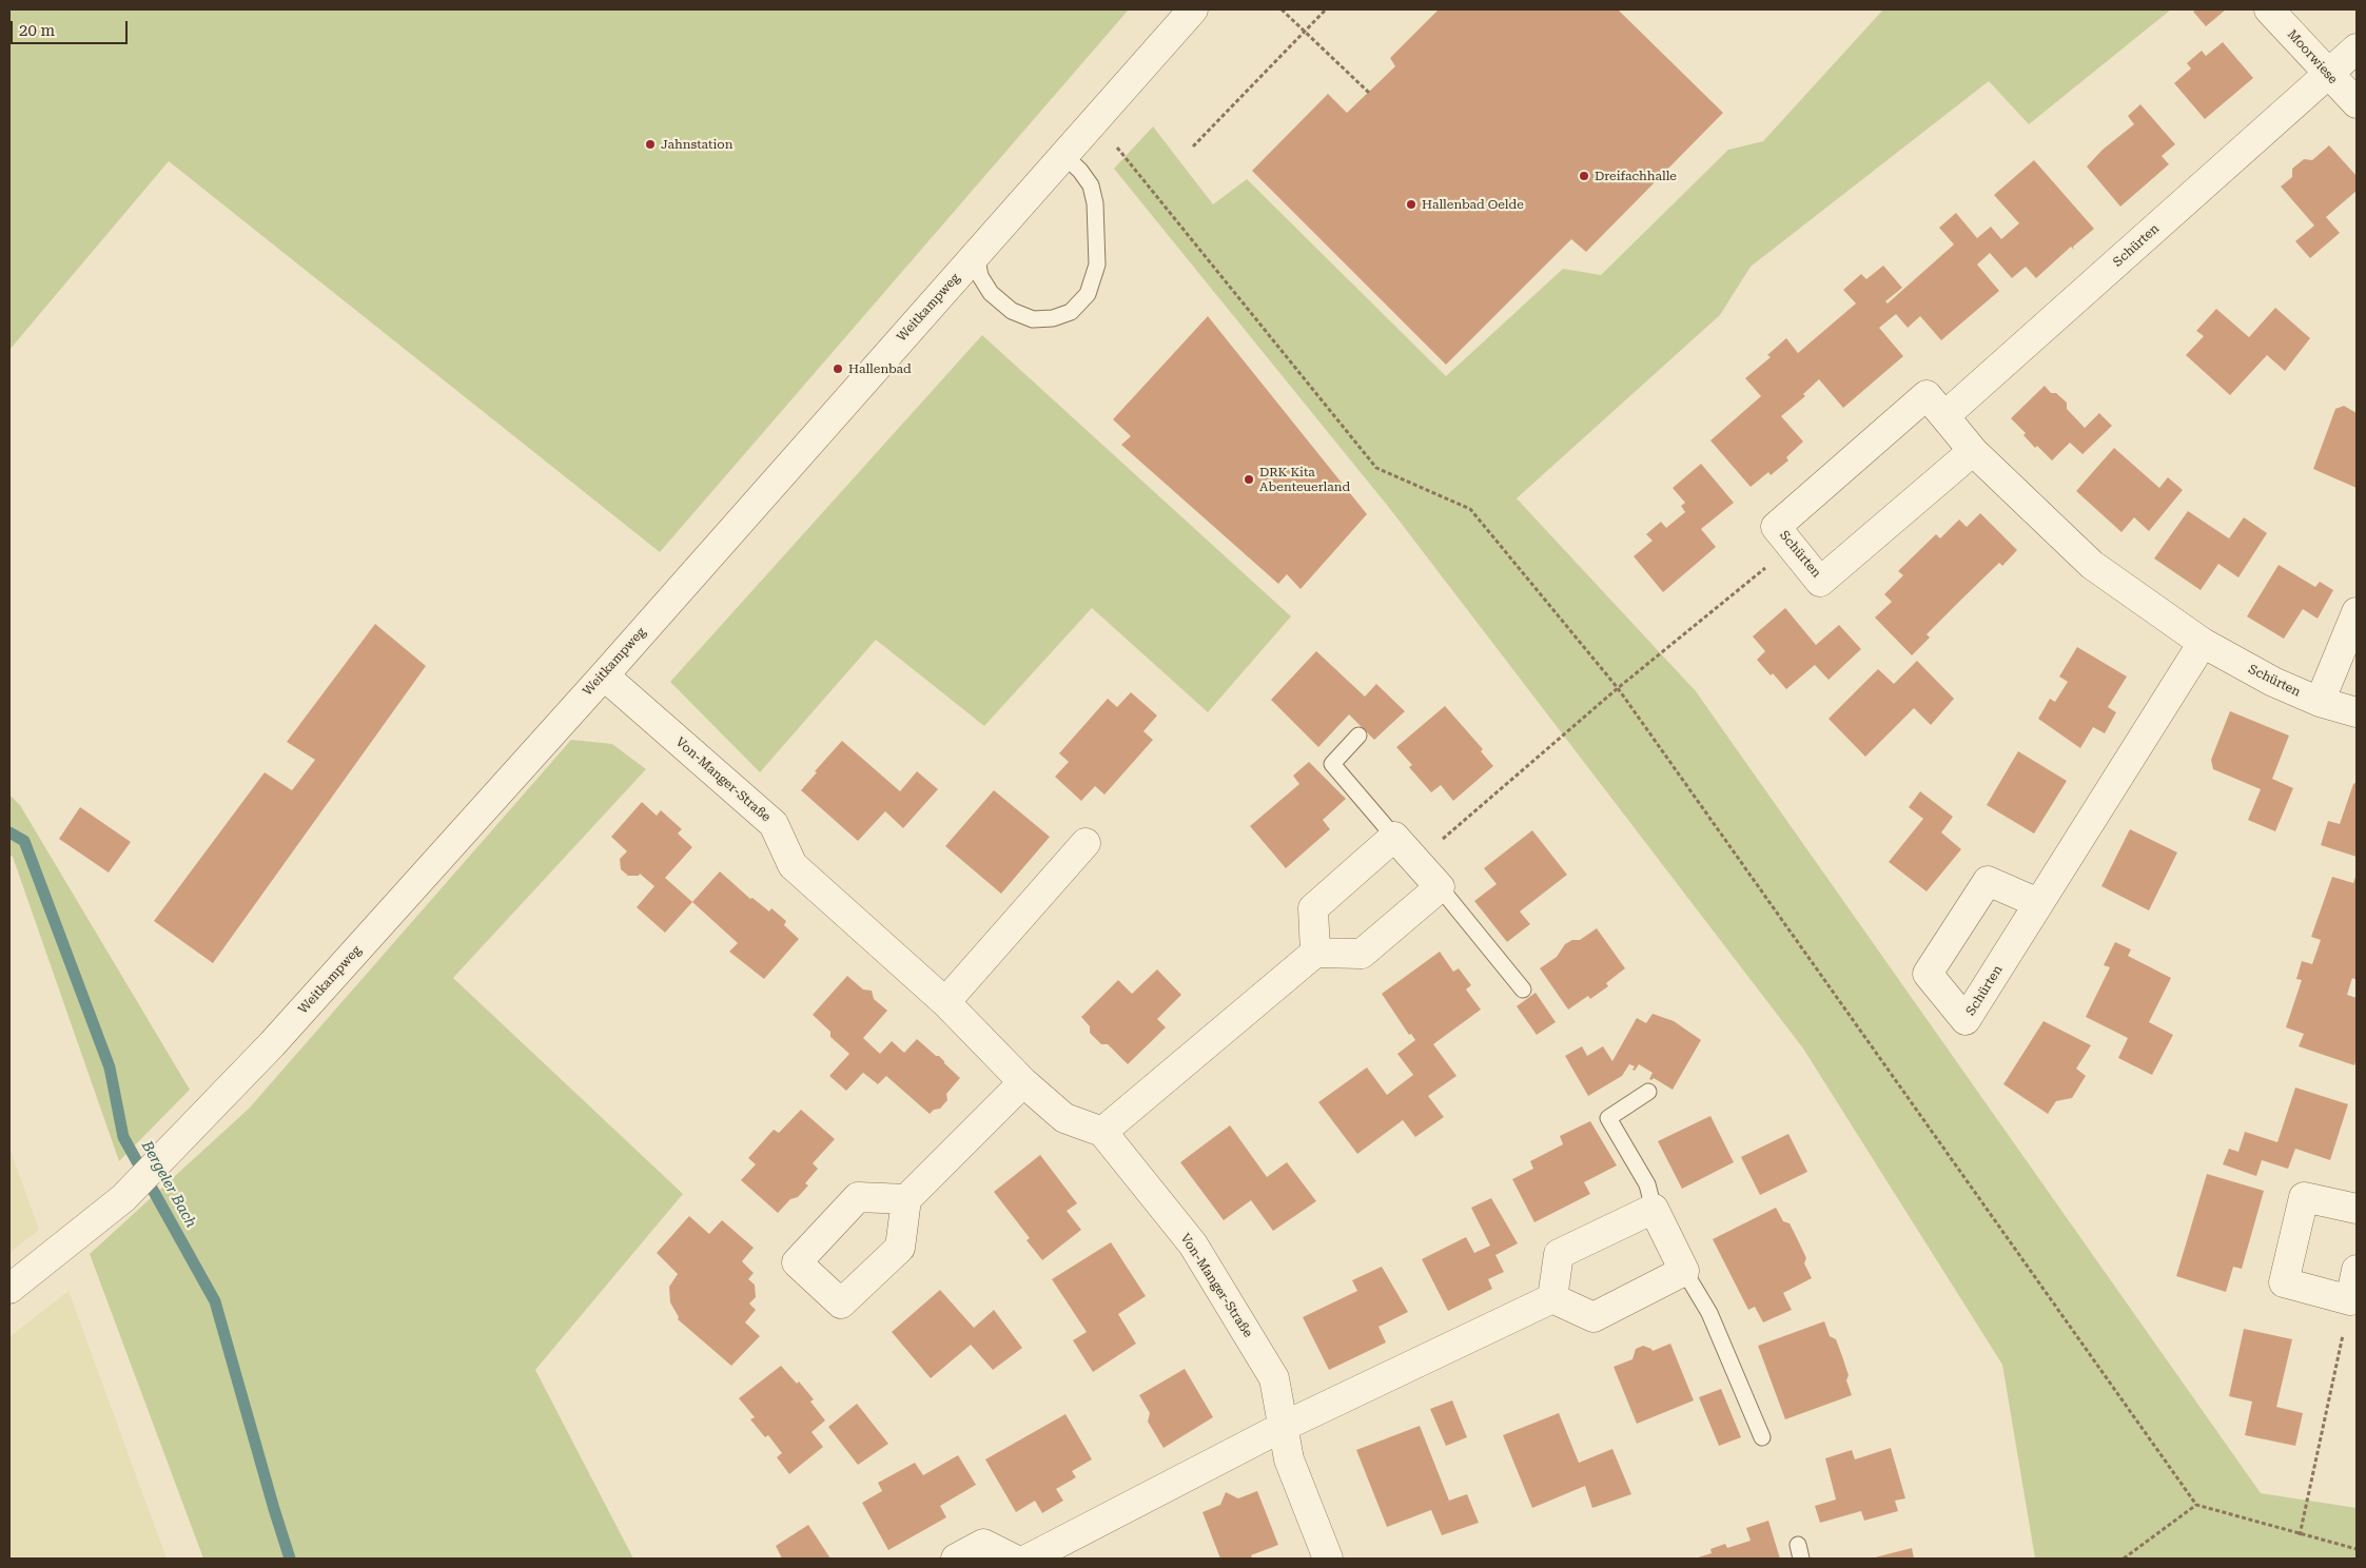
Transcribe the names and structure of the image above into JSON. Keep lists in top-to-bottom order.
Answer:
{
  "streets": {
    "street": [
      "Moorwiese",
      "Schürten",
      "Weitkampweg",
      "Von-Manger-Straße"
    ]
  },
  "crossings": [
    ["Moorwiese", "Schürten"],
    ["Weitkampweg", "Von-Manger-Straße"]
  ],
  "water": ["Bergeler Bach"],
  "places": [
    "Jahnstation",
    "Dreifachhalle",
    "Hallenbad Oelde",
    "Hallenbad",
    "DRK Kita Abenteuerland"
  ],
  "scale_bar": "20 m"
}
